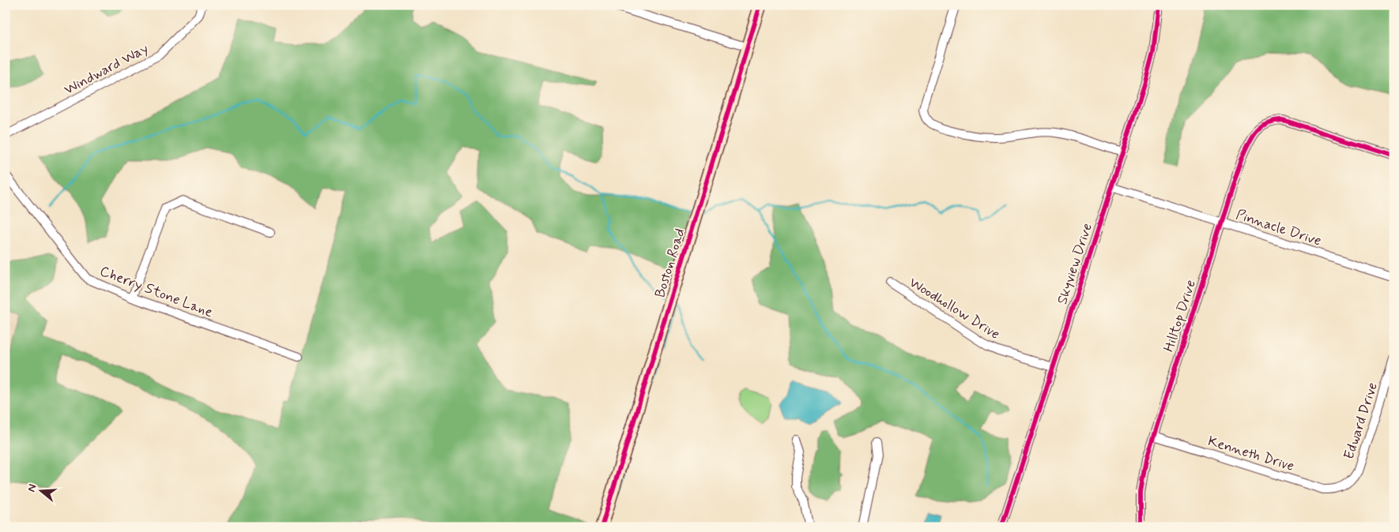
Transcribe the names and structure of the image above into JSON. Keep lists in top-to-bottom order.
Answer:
{
  "streets": {
    "street": [
      "Windward Way",
      "Pinnacle Drive",
      "Boston Road",
      "Skyview Drive",
      "Cherry Stone Lane",
      "Woodhollow Drive",
      "Hilltop Drive",
      "Edward Drive",
      "Kenneth Drive"
    ]
  },
  "crossings": [
    ["Pinnacle Drive", "Skyview Drive"],
    ["Pinnacle Drive", "Hilltop Drive"],
    ["Skyview Drive", "Woodhollow Drive"],
    ["Hilltop Drive", "Kenneth Drive"],
    ["Edward Drive", "Kenneth Drive"]
  ],
  "north": "left"
}
